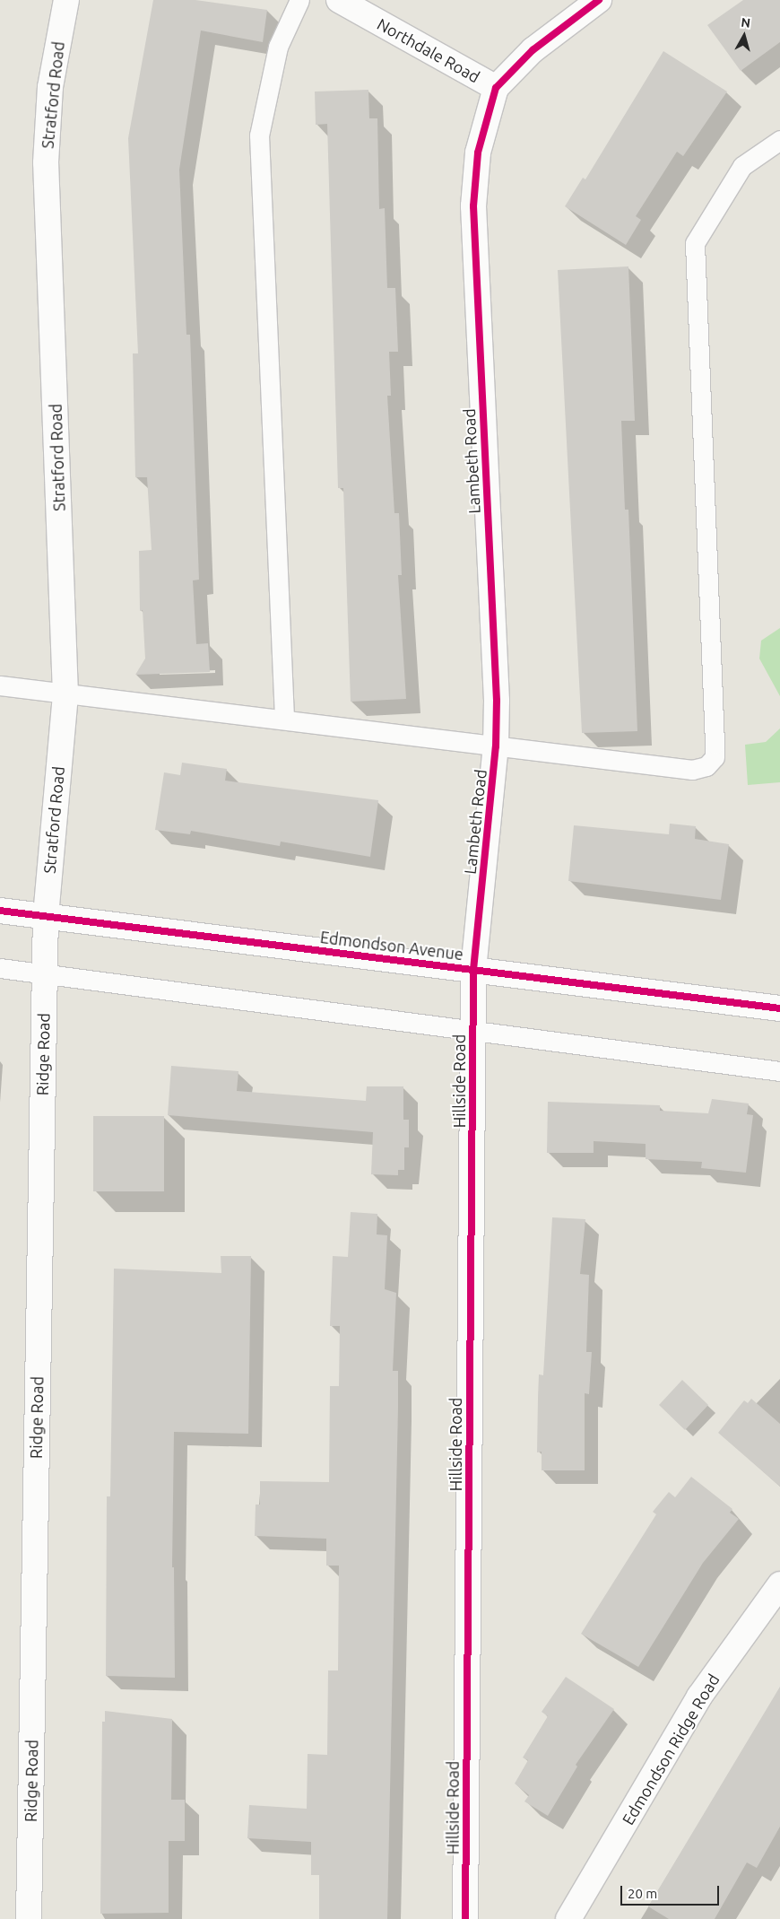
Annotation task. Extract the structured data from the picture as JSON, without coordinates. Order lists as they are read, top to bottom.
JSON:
{
  "streets": {
    "street": [
      "Northdale Road",
      "Stratford Road",
      "Lambeth Road",
      "Edmondson Avenue",
      "Ridge Road",
      "Hillside Road",
      "Edmondson Ridge Road"
    ]
  },
  "crossings": [
    ["Northdale Road", "Lambeth Road"],
    ["Stratford Road", "Edmondson Avenue"],
    ["Stratford Road", "Ridge Road"],
    ["Lambeth Road", "Edmondson Avenue"],
    ["Lambeth Road", "Hillside Road"],
    ["Edmondson Avenue", "Ridge Road"],
    ["Edmondson Avenue", "Hillside Road"]
  ],
  "scale_bar": "20 m",
  "north": "top"
}
